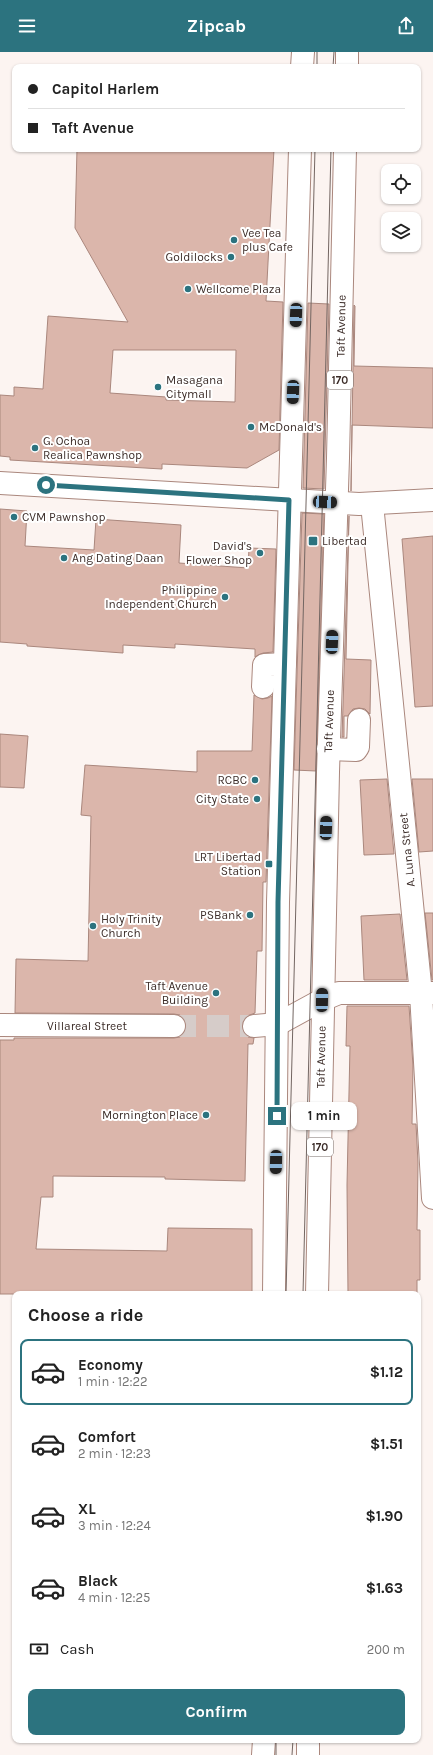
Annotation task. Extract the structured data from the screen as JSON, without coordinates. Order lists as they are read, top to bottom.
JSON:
{
  "streets": {
    "main road": [
      "Taft Avenue",
      "170",
      "A. Luna Street",
      "Villareal Street"
    ]
  },
  "places": {
    "other": [
      "Vee Tea plus Cafe",
      "Goldilocks",
      "Wellcome Plaza",
      "Masagana Citymall",
      "McDonald's",
      "G. Ochoa Realica Pawnshop",
      "CVM Pawnshop",
      "David's Flower Shop",
      "Ang Dating Daan",
      "Philippine Independent Church",
      "RCBC",
      "City State",
      "PSBank",
      "Holy Trinity Church",
      "Taft Avenue Building",
      "Mornington Place"
    ],
    "transit": ["Libertad", "LRT Libertad Station"]
  },
  "page": {
    "header": "Zipcab",
    "banner": ["Capitol Harlem", "Taft Avenue"],
    "bubble": "1 min",
    "heading": "Choose a ride",
    "list": [
      {
        "name": "Economy",
        "note": "1 min · 12:22",
        "value": "$1.12"
      },
      {
        "name": "Comfort",
        "note": "2 min · 12:23",
        "value": "$1.51"
      },
      {
        "name": "XL",
        "note": "3 min · 12:24",
        "value": "$1.90"
      },
      {
        "name": "Black",
        "note": "4 min · 12:25",
        "value": "$1.63"
      }
    ],
    "pay": ["Cash", "200 m"],
    "buttons": "Confirm"
  }
}
